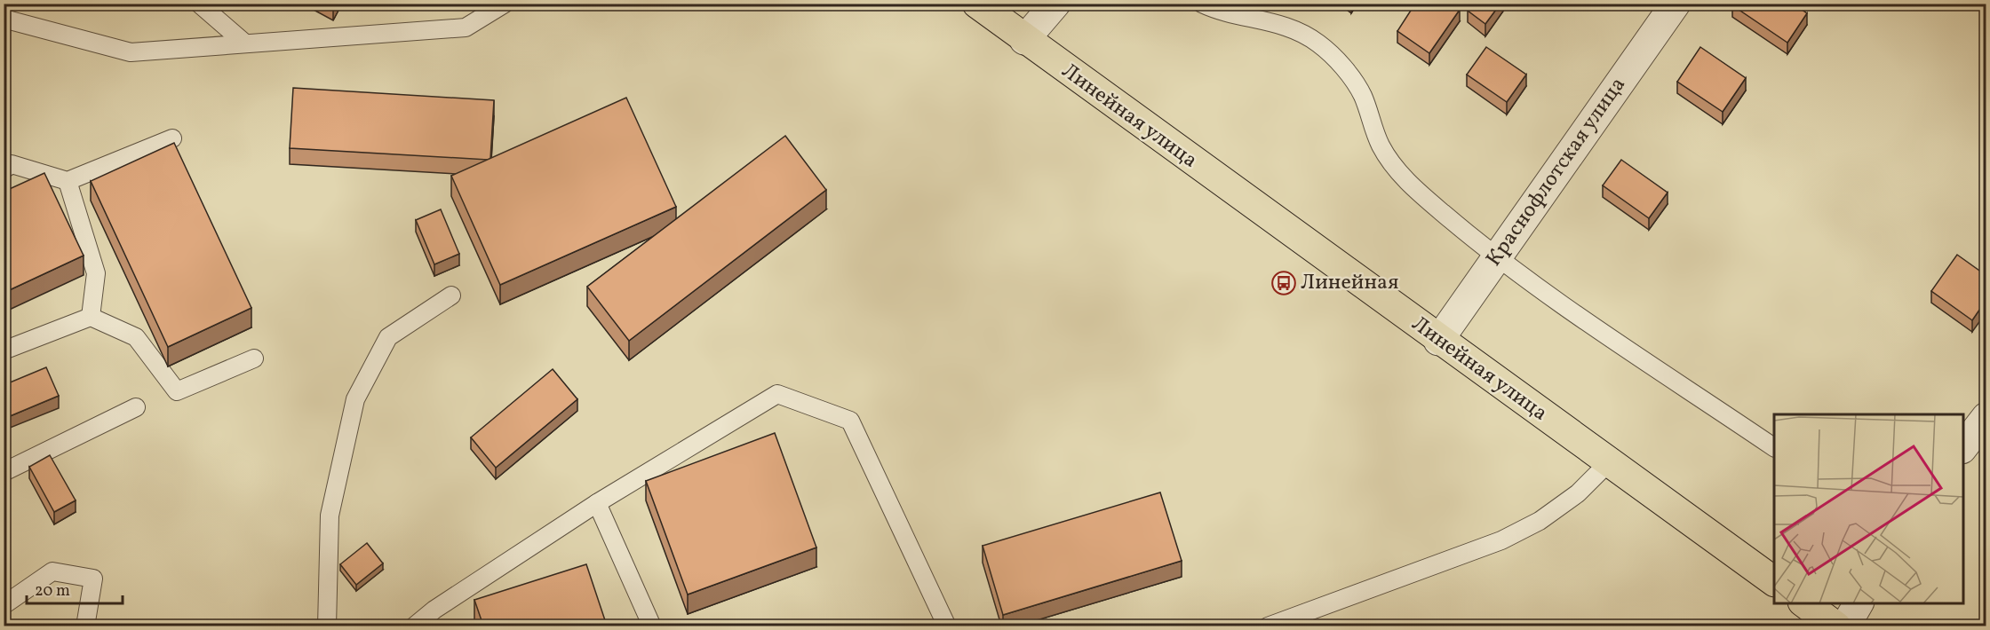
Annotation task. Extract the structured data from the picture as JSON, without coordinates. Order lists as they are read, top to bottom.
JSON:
{
  "streets": {
    "main road": ["Линейная улица"],
    "street": ["Краснофлотская улица"]
  },
  "crossings": [
    ["Линейная улица", "Краснофлотская улица"]
  ],
  "places": {
    "bus stop": ["Линейная"]
  },
  "scale_bar": "20 m"
}
